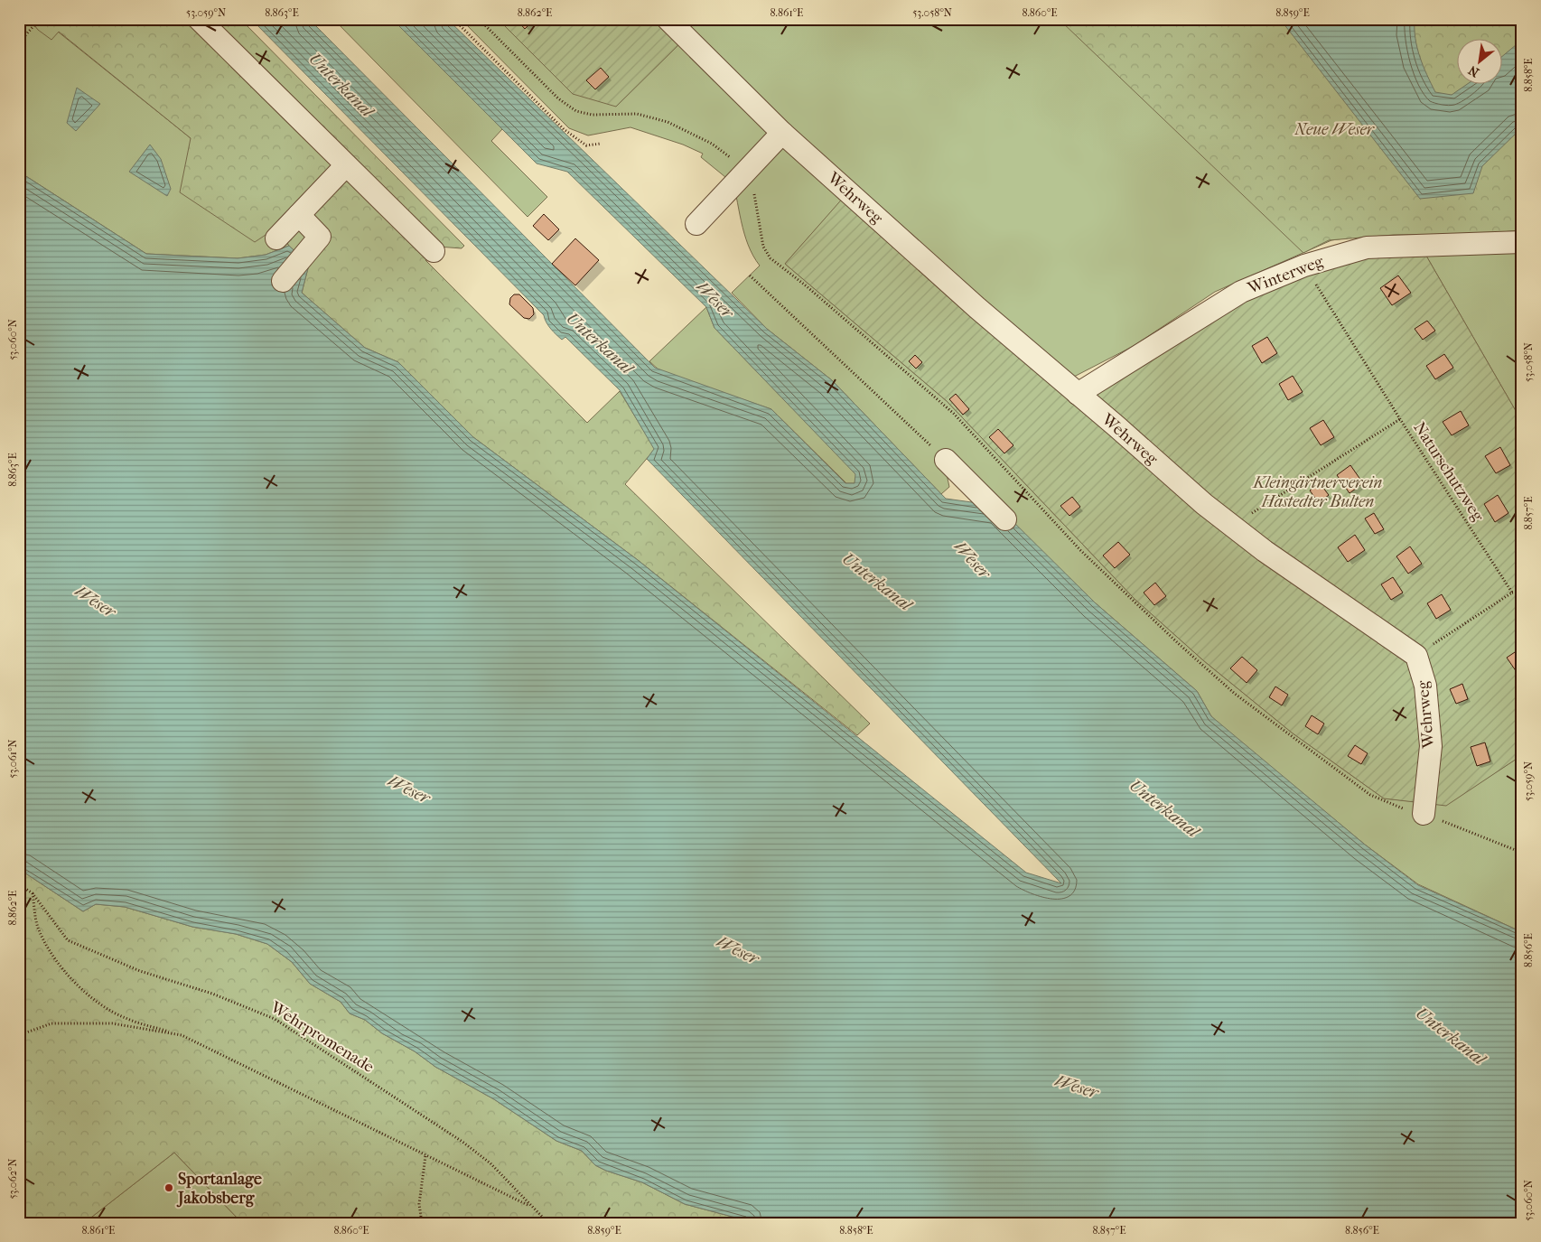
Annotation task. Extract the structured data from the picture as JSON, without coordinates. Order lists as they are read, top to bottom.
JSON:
{
  "streets": {
    "street": ["Wehrweg", "Winterweg"],
    "path": ["Naturschutzweg", "Wehrpromenade"]
  },
  "crossings": [
    ["Wehrweg", "Winterweg"],
    ["Winterweg", "Naturschutzweg"]
  ],
  "water": ["Unterkanal", "Weser"],
  "parks": ["Neue Weser", "Kleingärtnerverein Hastedter Bulten"],
  "places": ["Sportanlage Jakobsberg"],
  "north": "bottom left",
  "coordinates": [
    "53.059°N",
    "8.863°E",
    "8.862°E",
    "8.861°E",
    "53.058°N",
    "8.860°E",
    "8.859°E",
    "8.858°E",
    "53.060°N",
    "8.857°E",
    "53.061°N",
    "8.856°E",
    "53.062°N"
  ]
}
